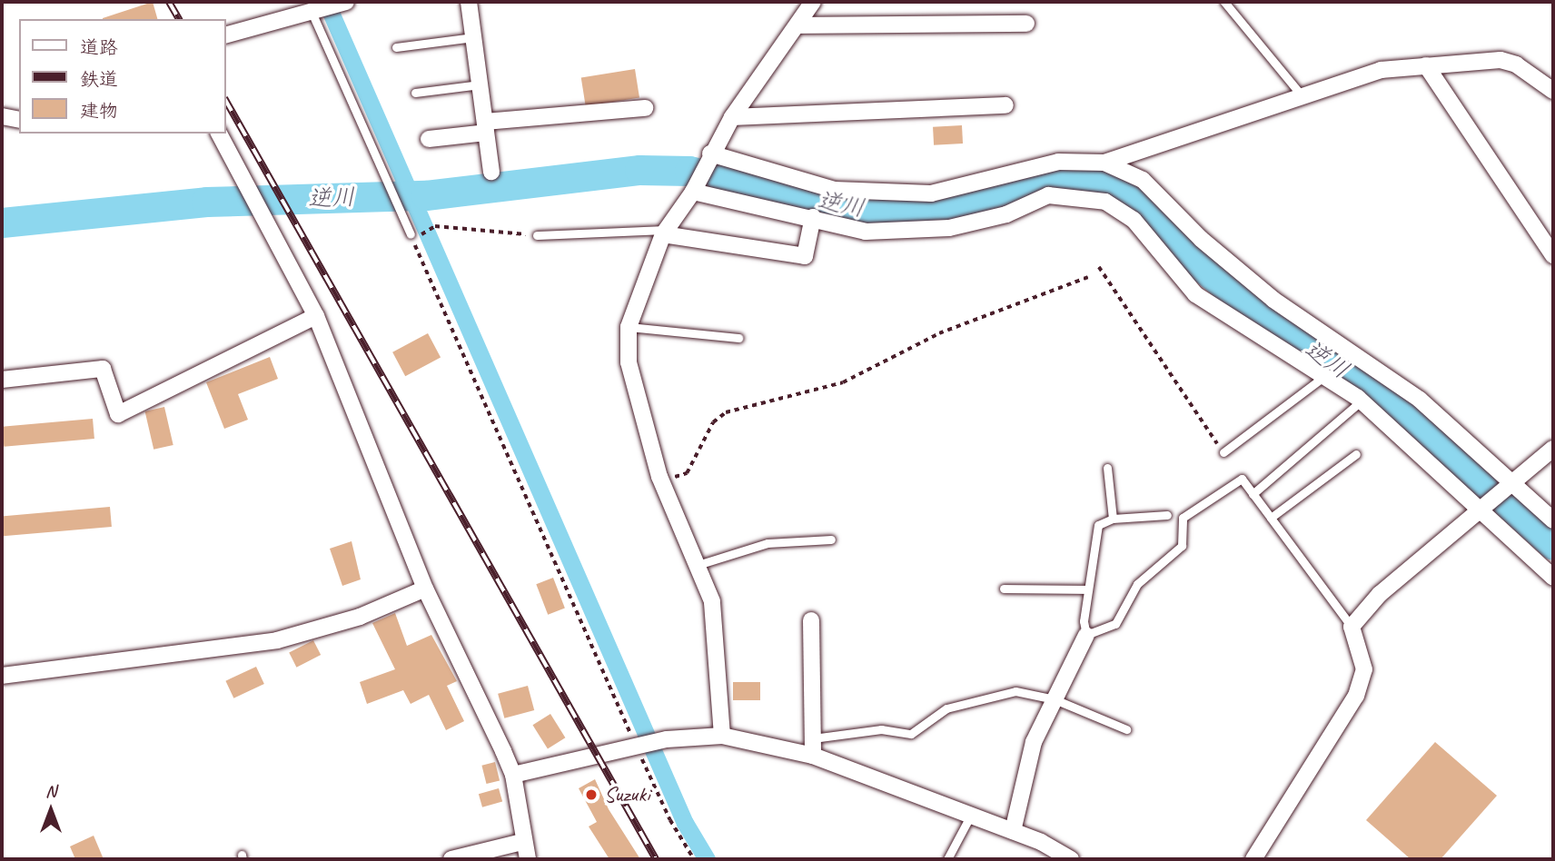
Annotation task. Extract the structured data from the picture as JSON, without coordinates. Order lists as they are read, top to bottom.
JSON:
{
  "water": ["逆川"],
  "places": ["Suzuki"],
  "legend": ["道路", "鉄道", "建物"],
  "north": "top"
}
